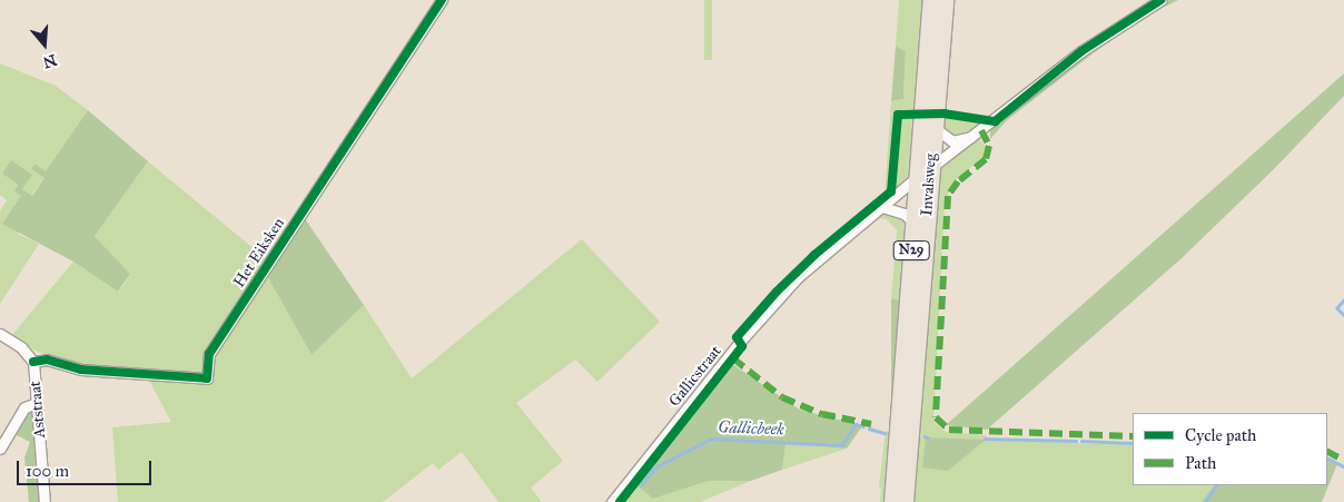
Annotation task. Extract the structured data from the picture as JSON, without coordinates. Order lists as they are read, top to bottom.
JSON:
{
  "streets": {
    "highway": ["Invalsweg", "N29"],
    "street": ["Het Eiksken", "Gallicstraat", "Aststraat"]
  },
  "crossings": [
    ["Invalsweg", "Gallicstraat"],
    ["Het Eiksken", "Aststraat"]
  ],
  "water": ["Gallicbeek"],
  "legend": ["Cycle path", "Path"],
  "scale_bar": "100 m",
  "north": "bottom"
}
